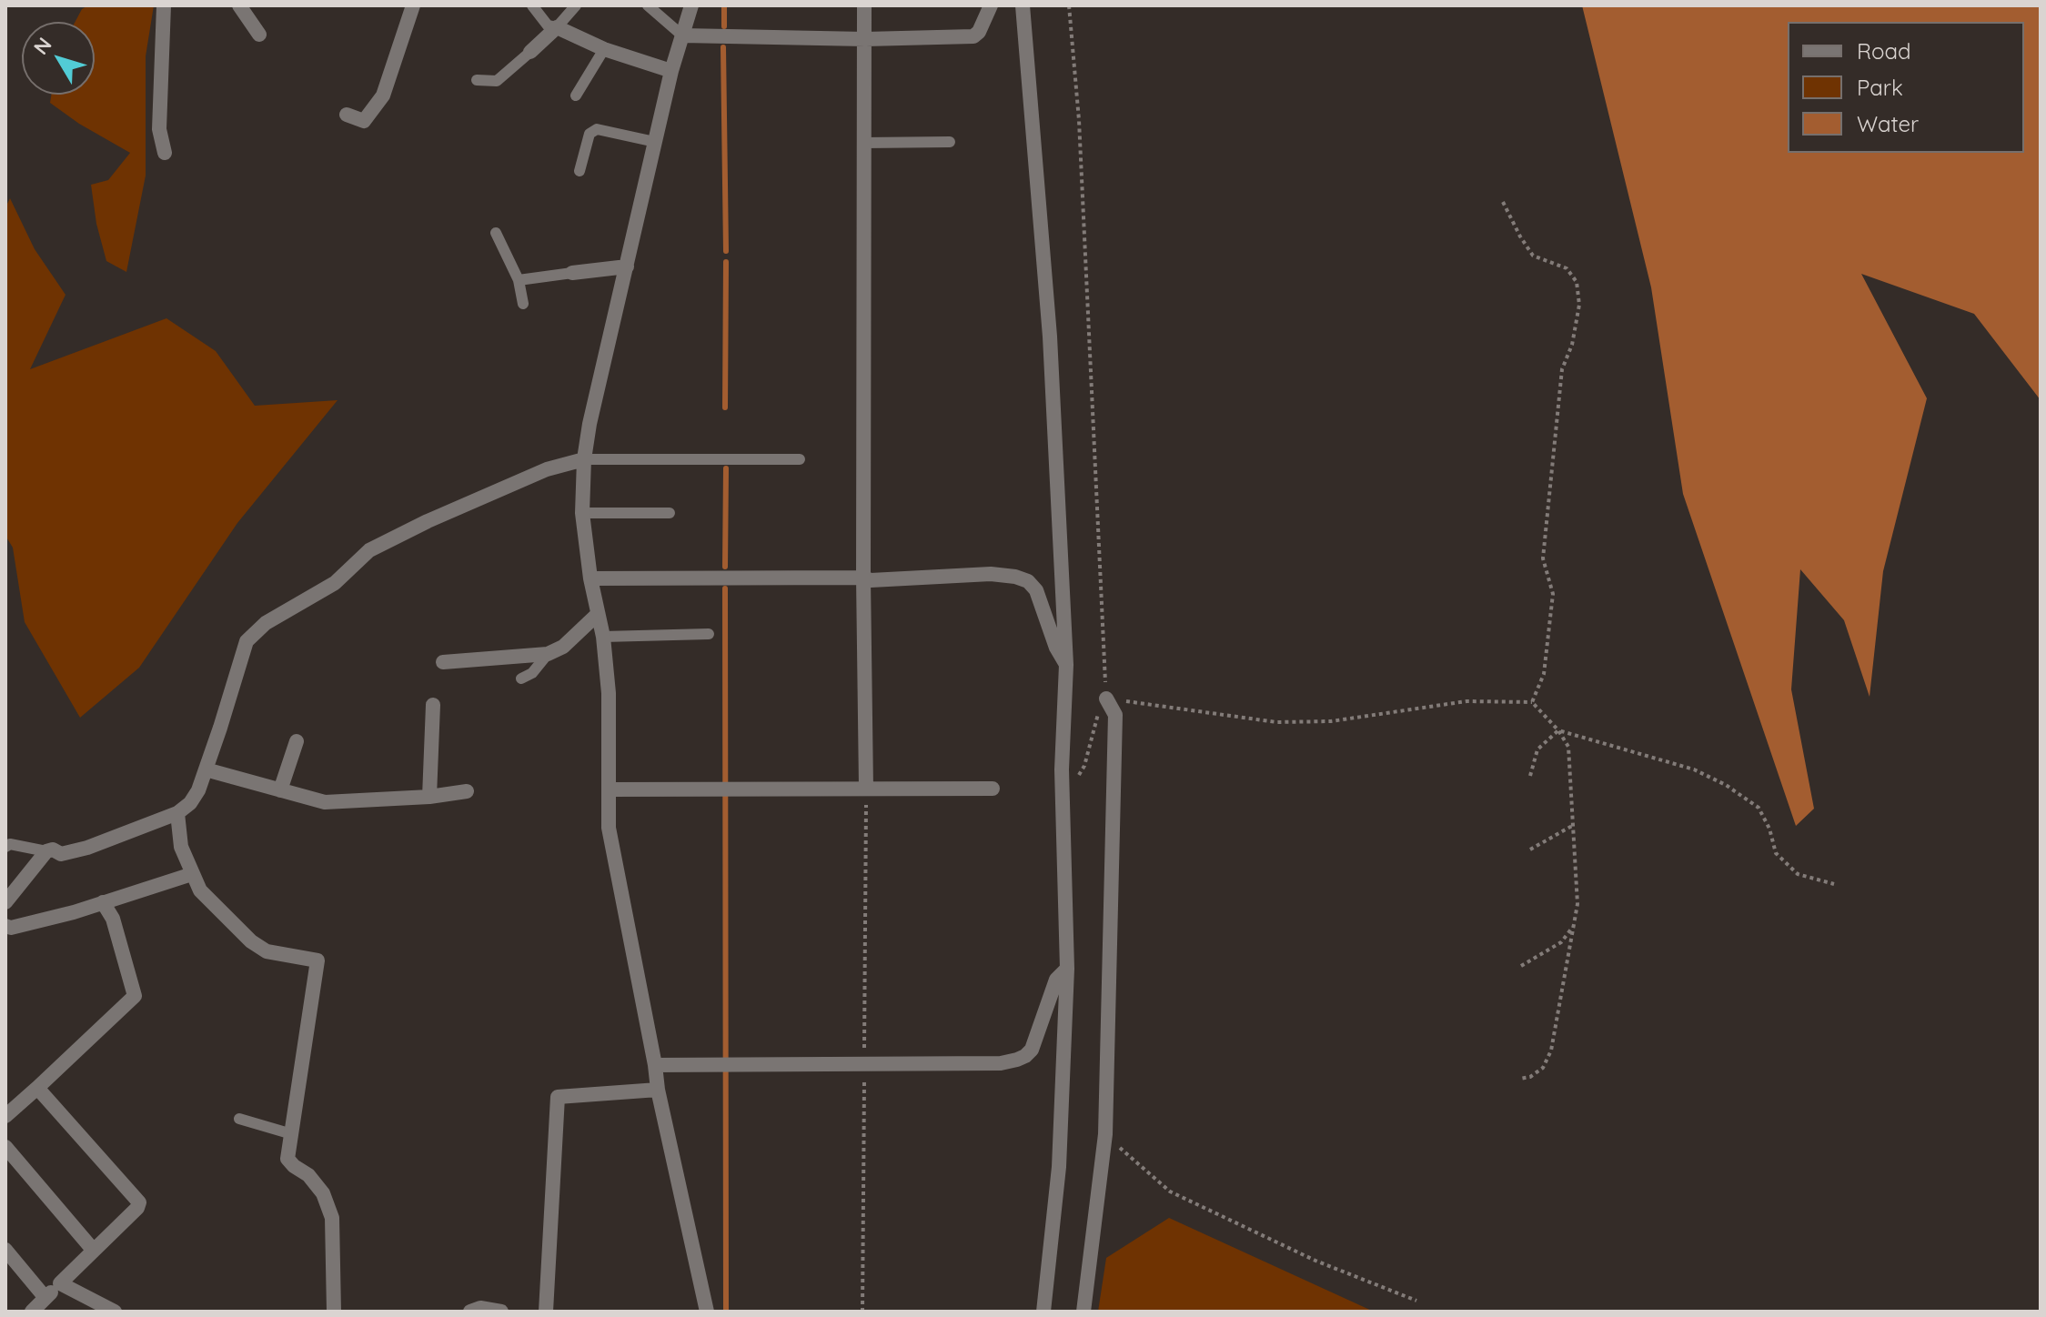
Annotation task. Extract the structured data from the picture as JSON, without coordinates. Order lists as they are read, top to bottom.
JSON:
{
  "legend": ["Road", "Park", "Water"],
  "north": "top left"
}
